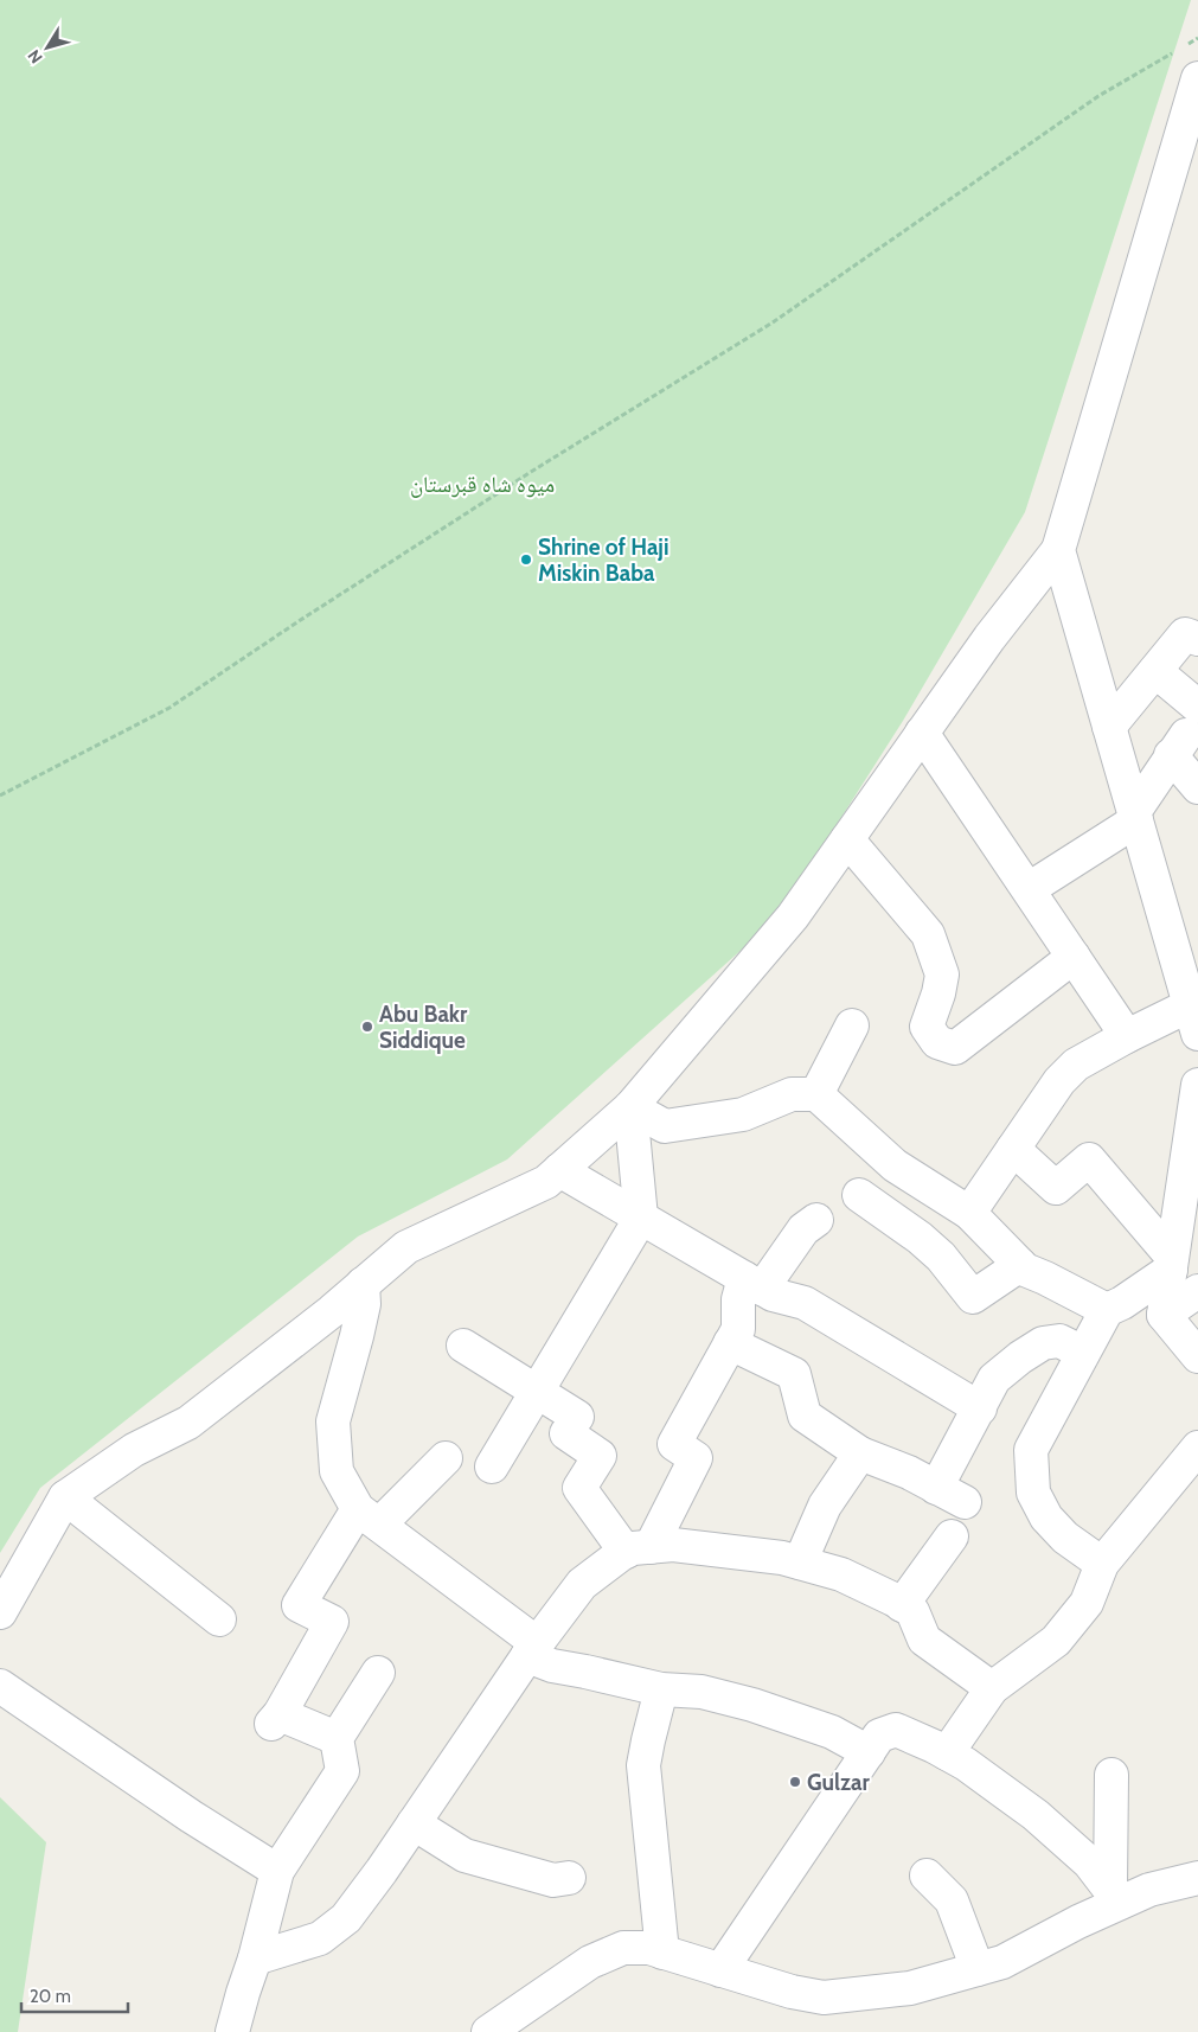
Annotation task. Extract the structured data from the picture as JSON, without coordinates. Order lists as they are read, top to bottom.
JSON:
{
  "parks": ["میوہ شاہ قبرستان"],
  "places": ["Shrine of Haji Miskin Baba", "Abu Bakr Siddique", "Gulzar"],
  "scale_bar": "20 m",
  "north": "bottom left"
}
